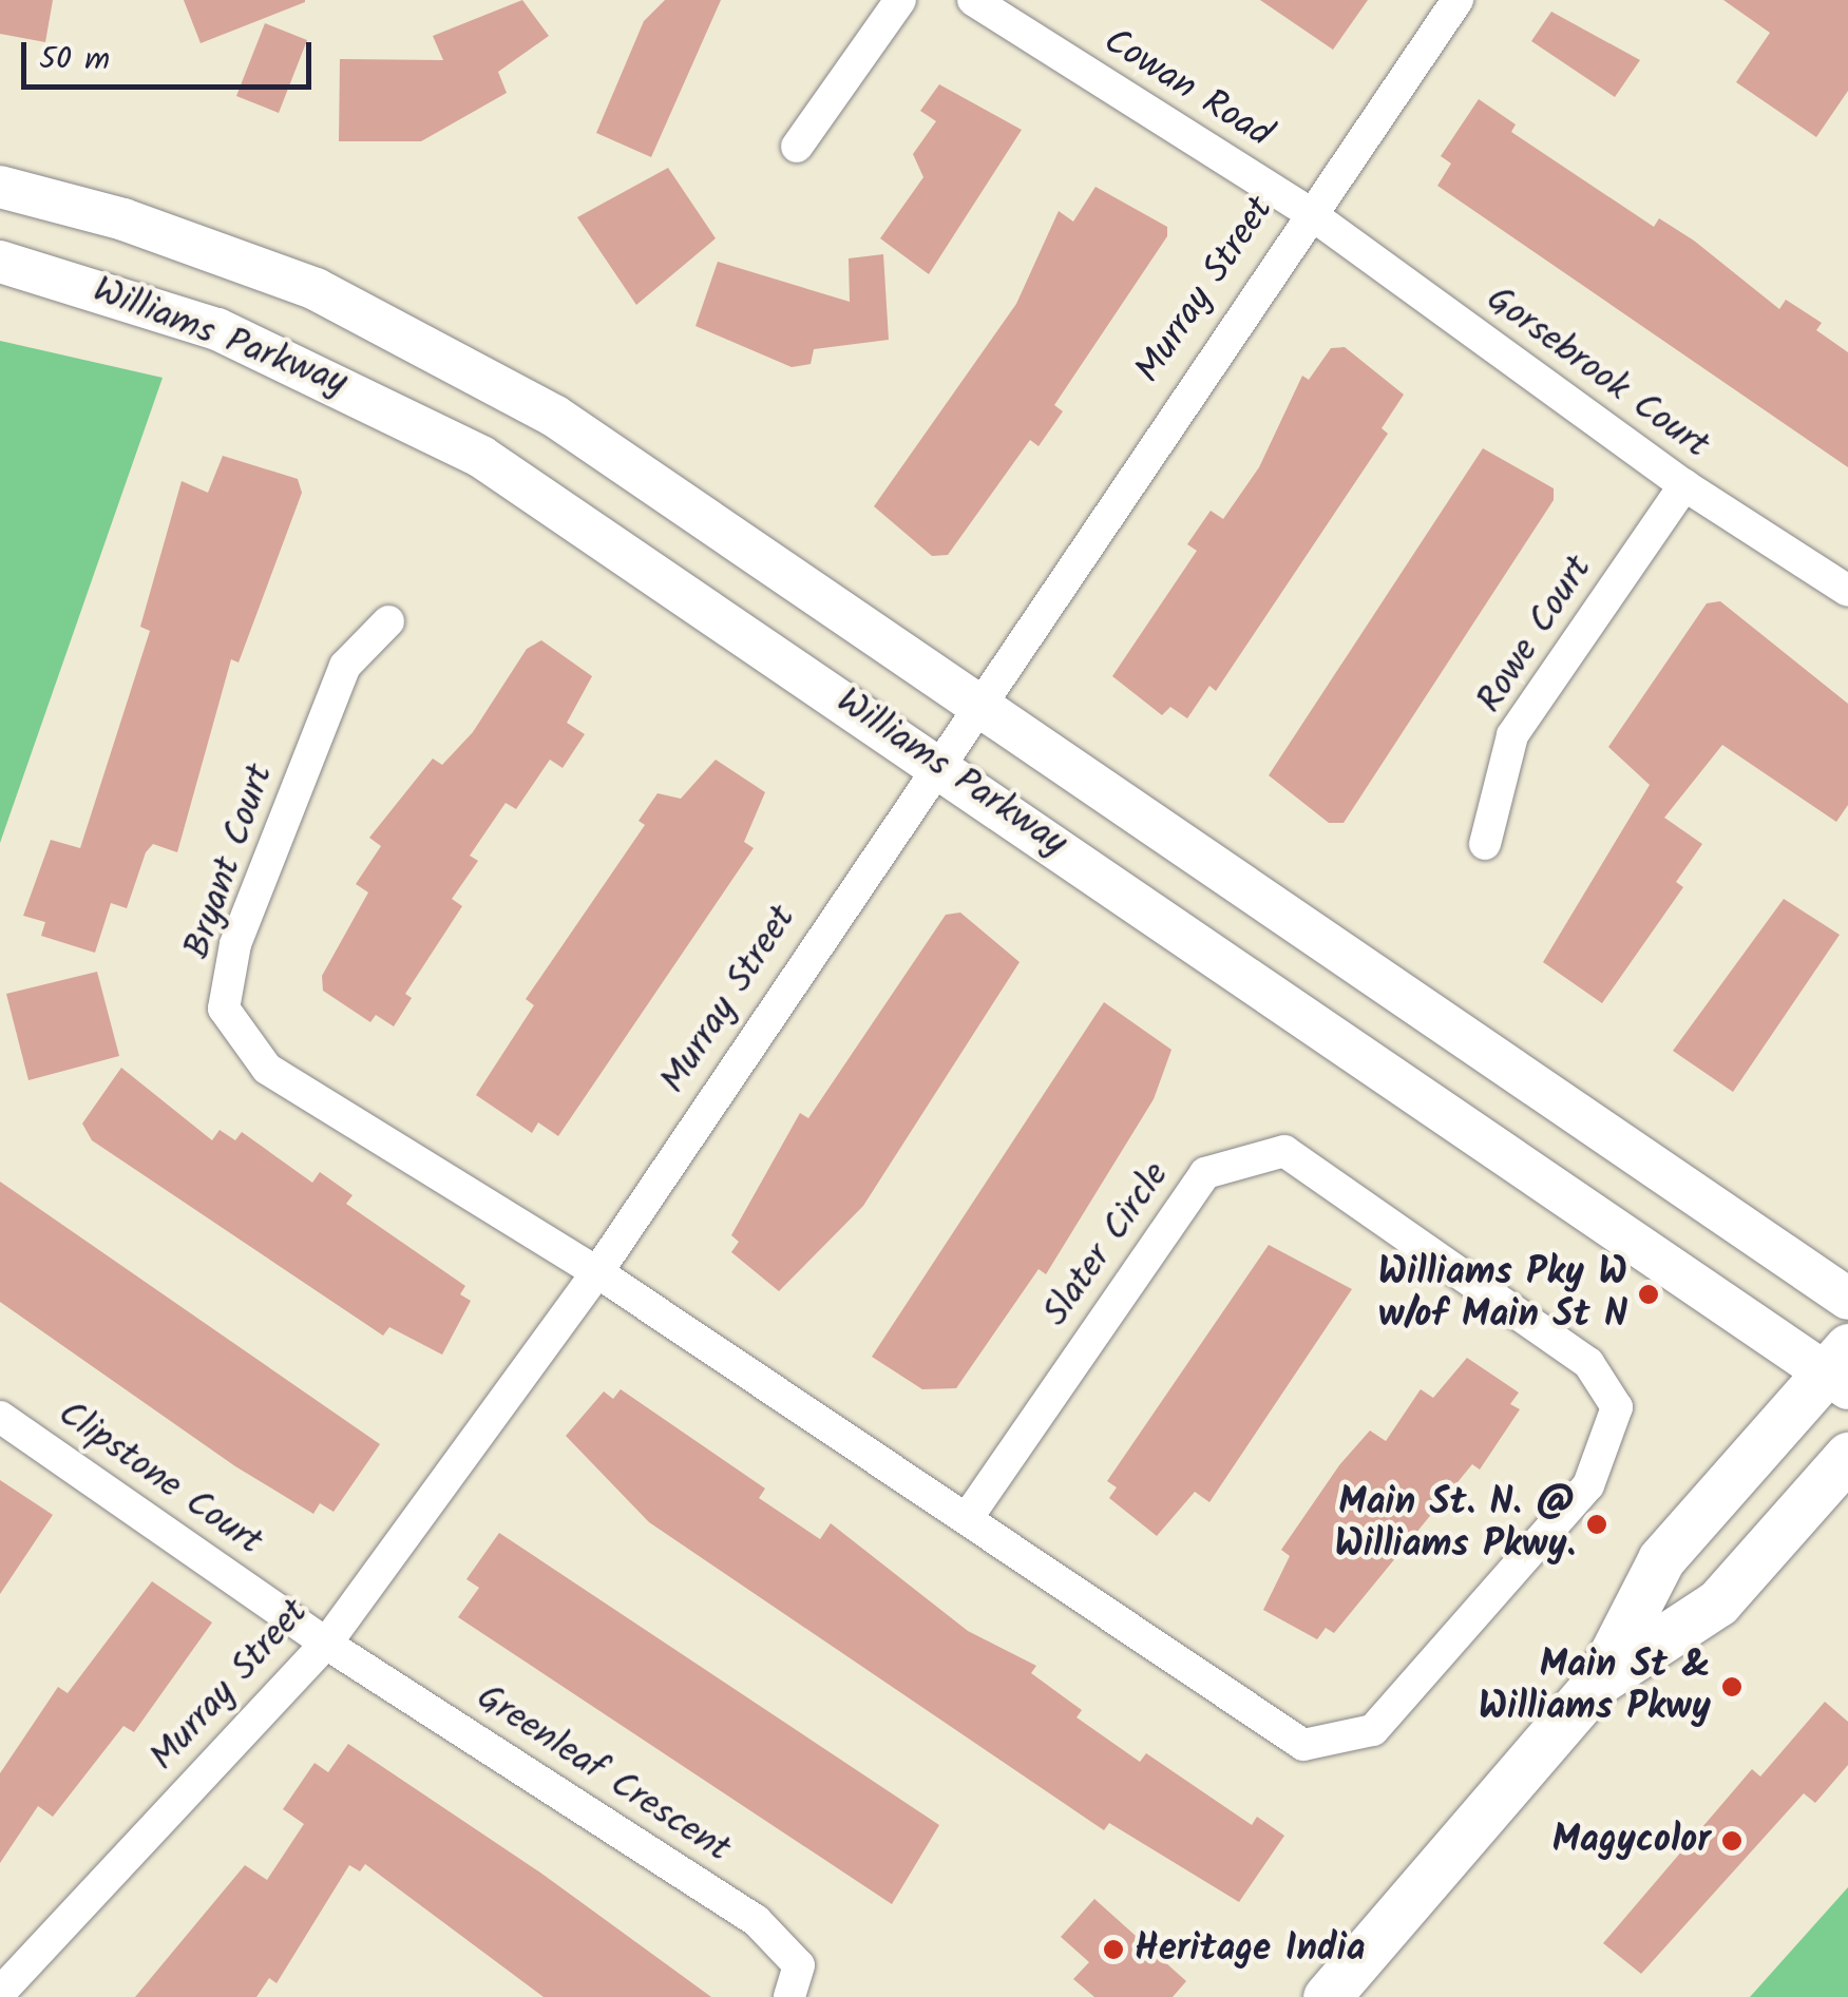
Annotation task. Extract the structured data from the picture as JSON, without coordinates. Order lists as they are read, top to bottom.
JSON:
{
  "streets": {
    "main road": ["Williams Parkway"],
    "street": [
      "Cowan Road",
      "Murray Street",
      "Gorsebrook Court",
      "Rowe Court",
      "Bryant Court",
      "Slater Circle",
      "Clipstone Court",
      "Greenleaf Crescent"
    ]
  },
  "crossings": [
    ["Cowan Road", "Murray Street"],
    ["Cowan Road", "Gorsebrook Court"],
    ["Murray Street", "Williams Parkway"],
    ["Murray Street", "Gorsebrook Court"],
    ["Murray Street", "Bryant Court"],
    ["Murray Street", "Slater Circle"],
    ["Murray Street", "Clipstone Court"],
    ["Murray Street", "Greenleaf Crescent"],
    ["Gorsebrook Court", "Rowe Court"],
    ["Bryant Court", "Slater Circle"],
    ["Clipstone Court", "Greenleaf Crescent"]
  ],
  "places": [
    "Williams Pky W w/of Main St N",
    "Main St. N. @ Williams Pkwy.",
    "Main St & Williams Pkwy",
    "Magycolor",
    "Heritage India"
  ],
  "scale_bar": "50 m"
}
